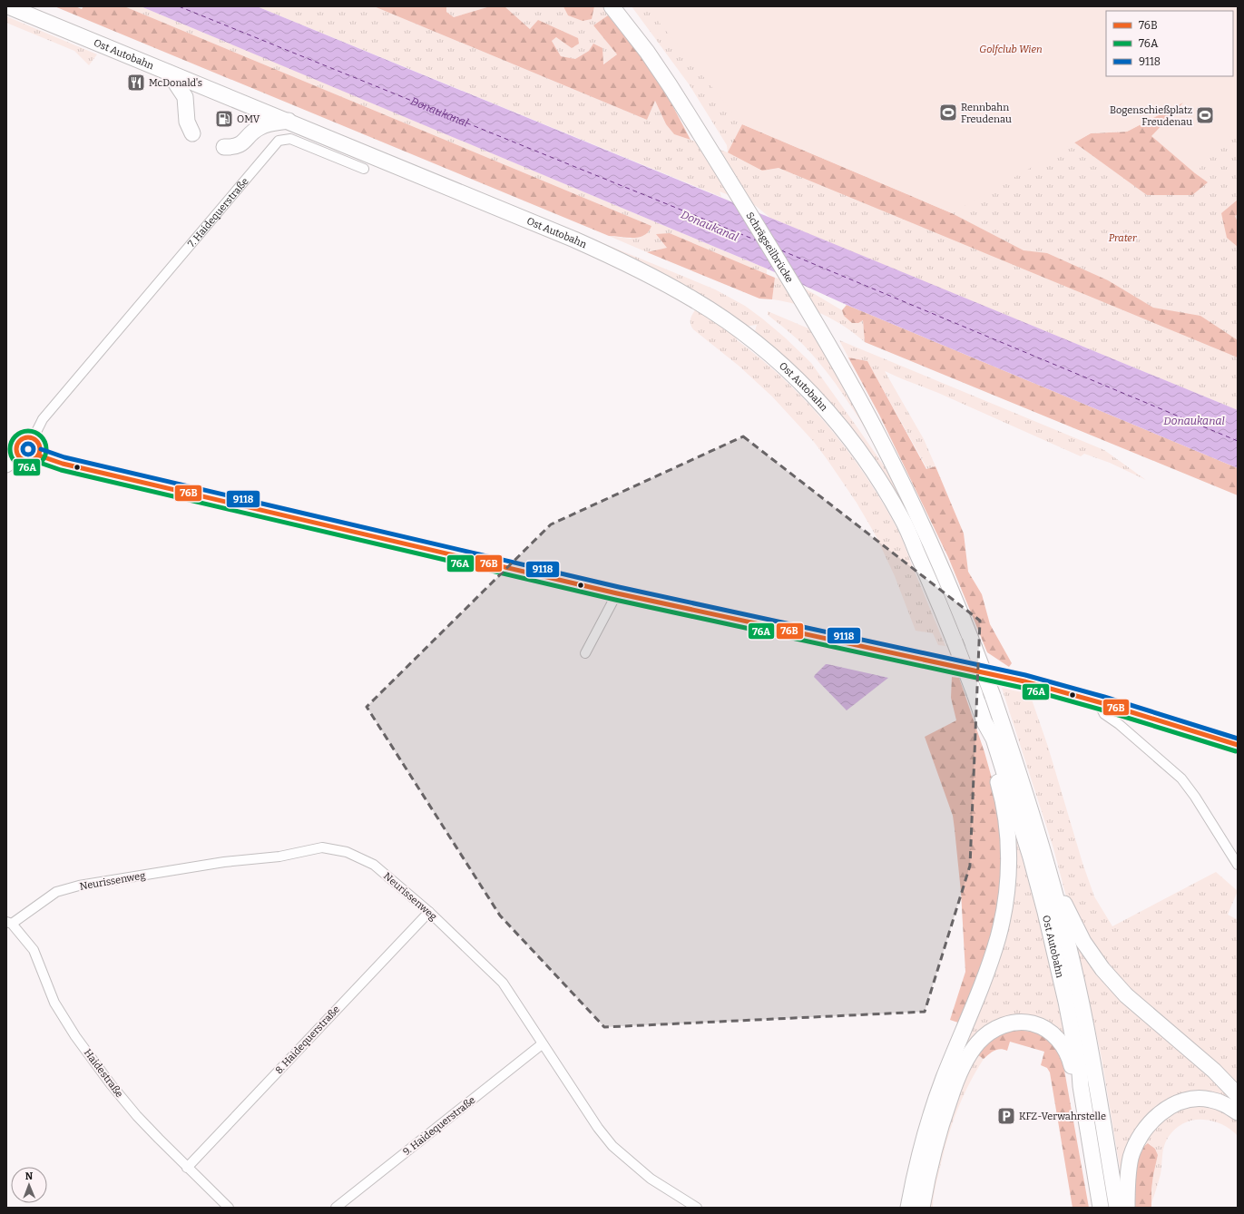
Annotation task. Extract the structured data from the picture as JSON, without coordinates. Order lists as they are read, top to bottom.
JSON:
{
  "streets": {
    "highway": ["Ost Autobahn", "Schrägseilbrücke"],
    "street": [
      "7. Haidequerstraße",
      "Neurissenweg",
      "8. Haidequerstraße",
      "Haidestraße",
      "9. Haidequerstraße"
    ]
  },
  "crossings": [
    ["Ost Autobahn", "Schrägseilbrücke"],
    ["Neurissenweg", "8. Haidequerstraße"],
    ["Neurissenweg", "Haidestraße"],
    ["Neurissenweg", "9. Haidequerstraße"],
    ["8. Haidequerstraße", "Haidestraße"]
  ],
  "water": ["Donaukanal"],
  "parks": ["Golfclub Wien", "Prater"],
  "places": {
    "restaurant": ["McDonald's"],
    "sports": ["Rennbahn Freudenau", "Bogenschießplatz Freudenau"],
    "fuel station": ["OMV"],
    "parking": ["KFZ-Verwahrstelle"]
  },
  "lines": ["transit line 76A", "transit line 76B", "transit line 9118"],
  "legend": ["76B", "76A", "9118"],
  "north": "top"
}
